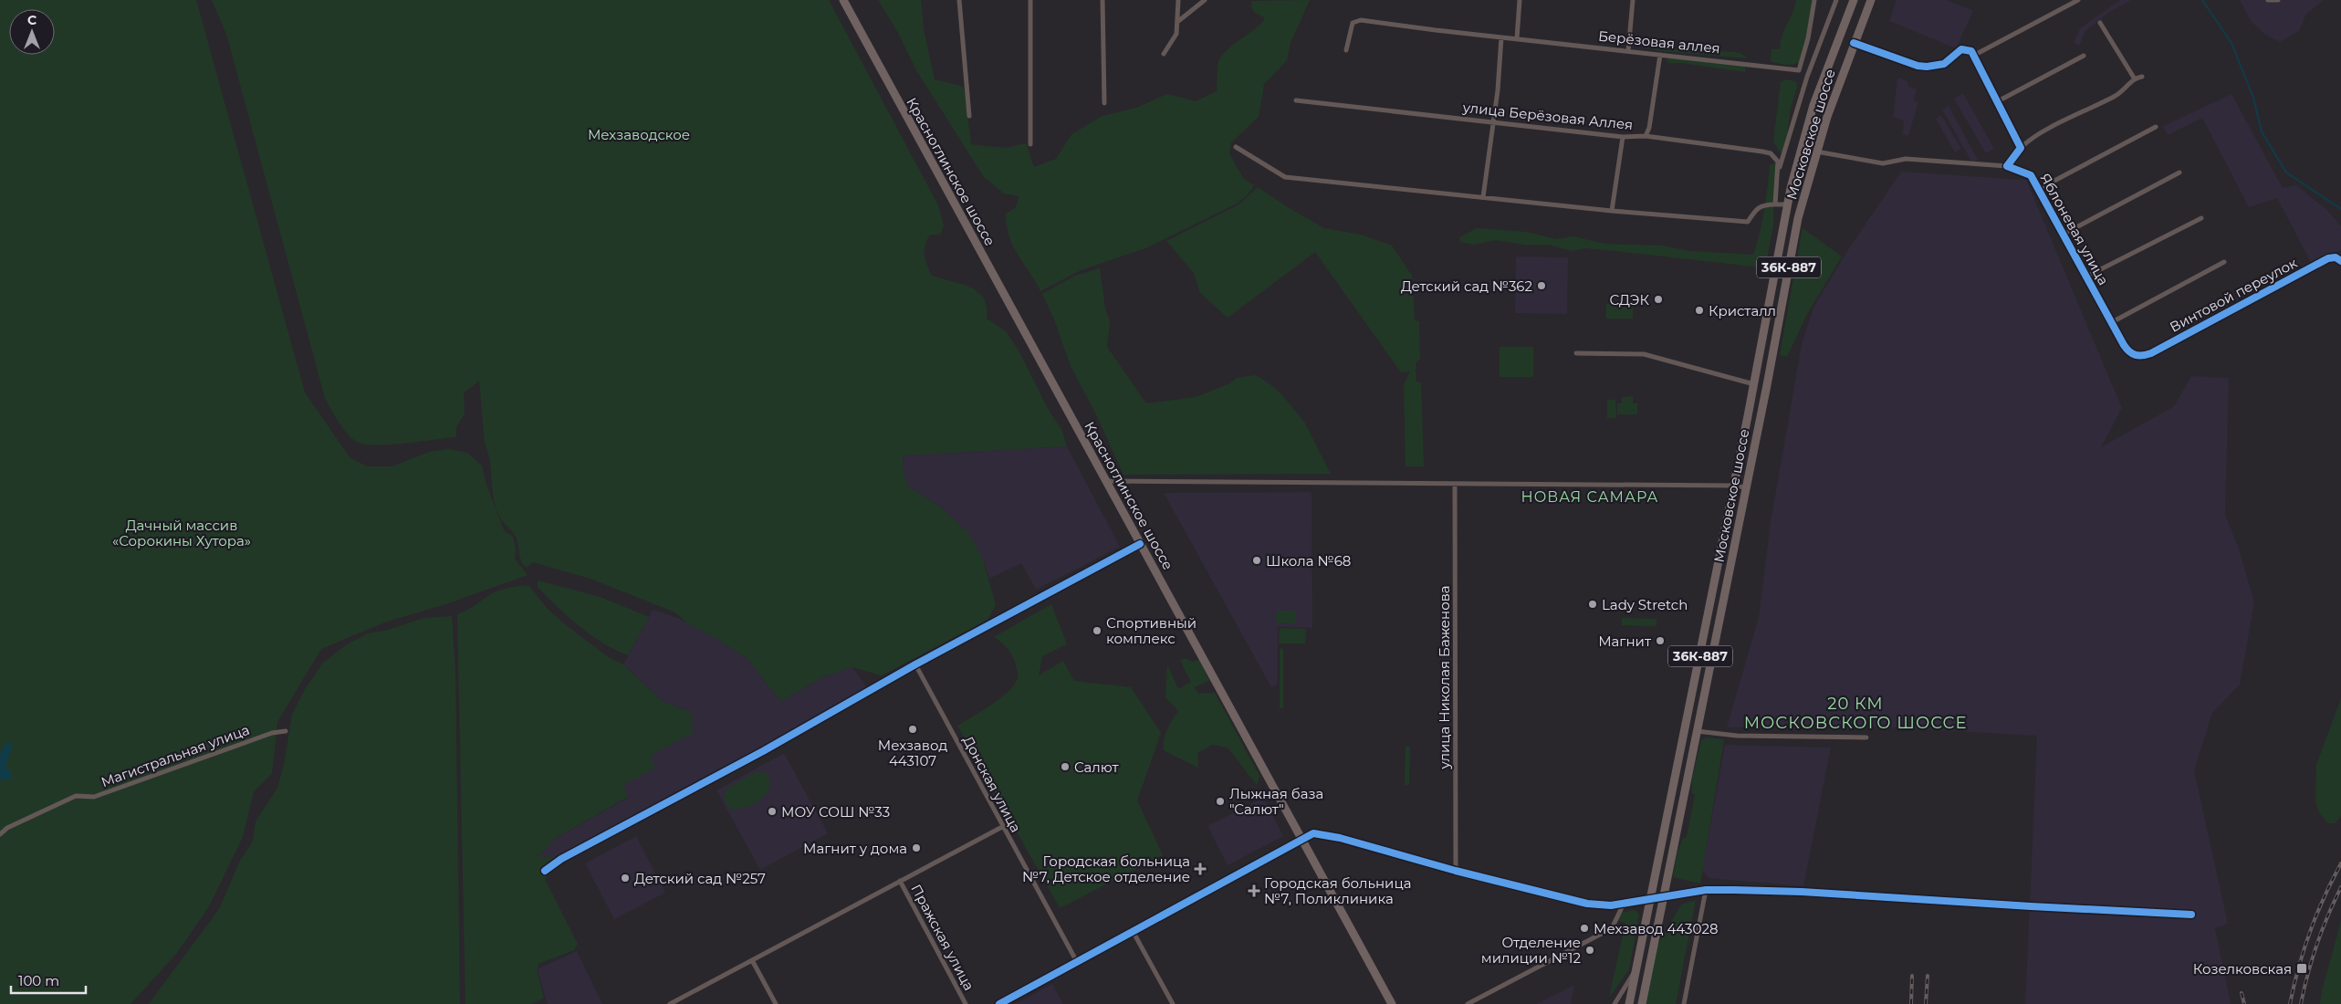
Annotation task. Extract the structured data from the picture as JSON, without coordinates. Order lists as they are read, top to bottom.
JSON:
{
  "streets": {
    "main road": ["Московское шоссе", "Красноглинское шоссе", "36К-887"],
    "street": [
      "Берёзовая аллея",
      "улица Берёзовая Аллея",
      "Яблоневая улица",
      "Винтовой переулок",
      "улица Николая Баженова",
      "Магистральная улица",
      "Донская улица",
      "Пражская улица"
    ]
  },
  "crossings": [
    ["Московское шоссе", "Яблоневая улица"],
    ["Яблоневая улица", "Винтовой переулок"]
  ],
  "districts": ["НОВАЯ САМАРА", "20 КМ МОСКОВСКОГО ШОССЕ"],
  "parks": ["Мехзаводское", "Дачный массив «Сорокины Хутора»"],
  "places": {
    "other": [
      "Детский сад №362",
      "СДЭК",
      "Кристалл",
      "Школа №68",
      "Lady Stretch",
      "Спортивный комплекс",
      "Магнит",
      "Мехзавод 443107",
      "Салют",
      "Лыжная база \"Салют\"",
      "МОУ СОШ №33",
      "Магнит у дома",
      "Детский сад №257",
      "Мехзавод 443028",
      "Отделение милиции №12"
    ],
    "health": ["Городская больница №7, Детское отделение", "Городская больница №7, Поликлиника"],
    "transit": ["Козелковская"]
  },
  "scale_bar": "100 m",
  "north": "top"
}
